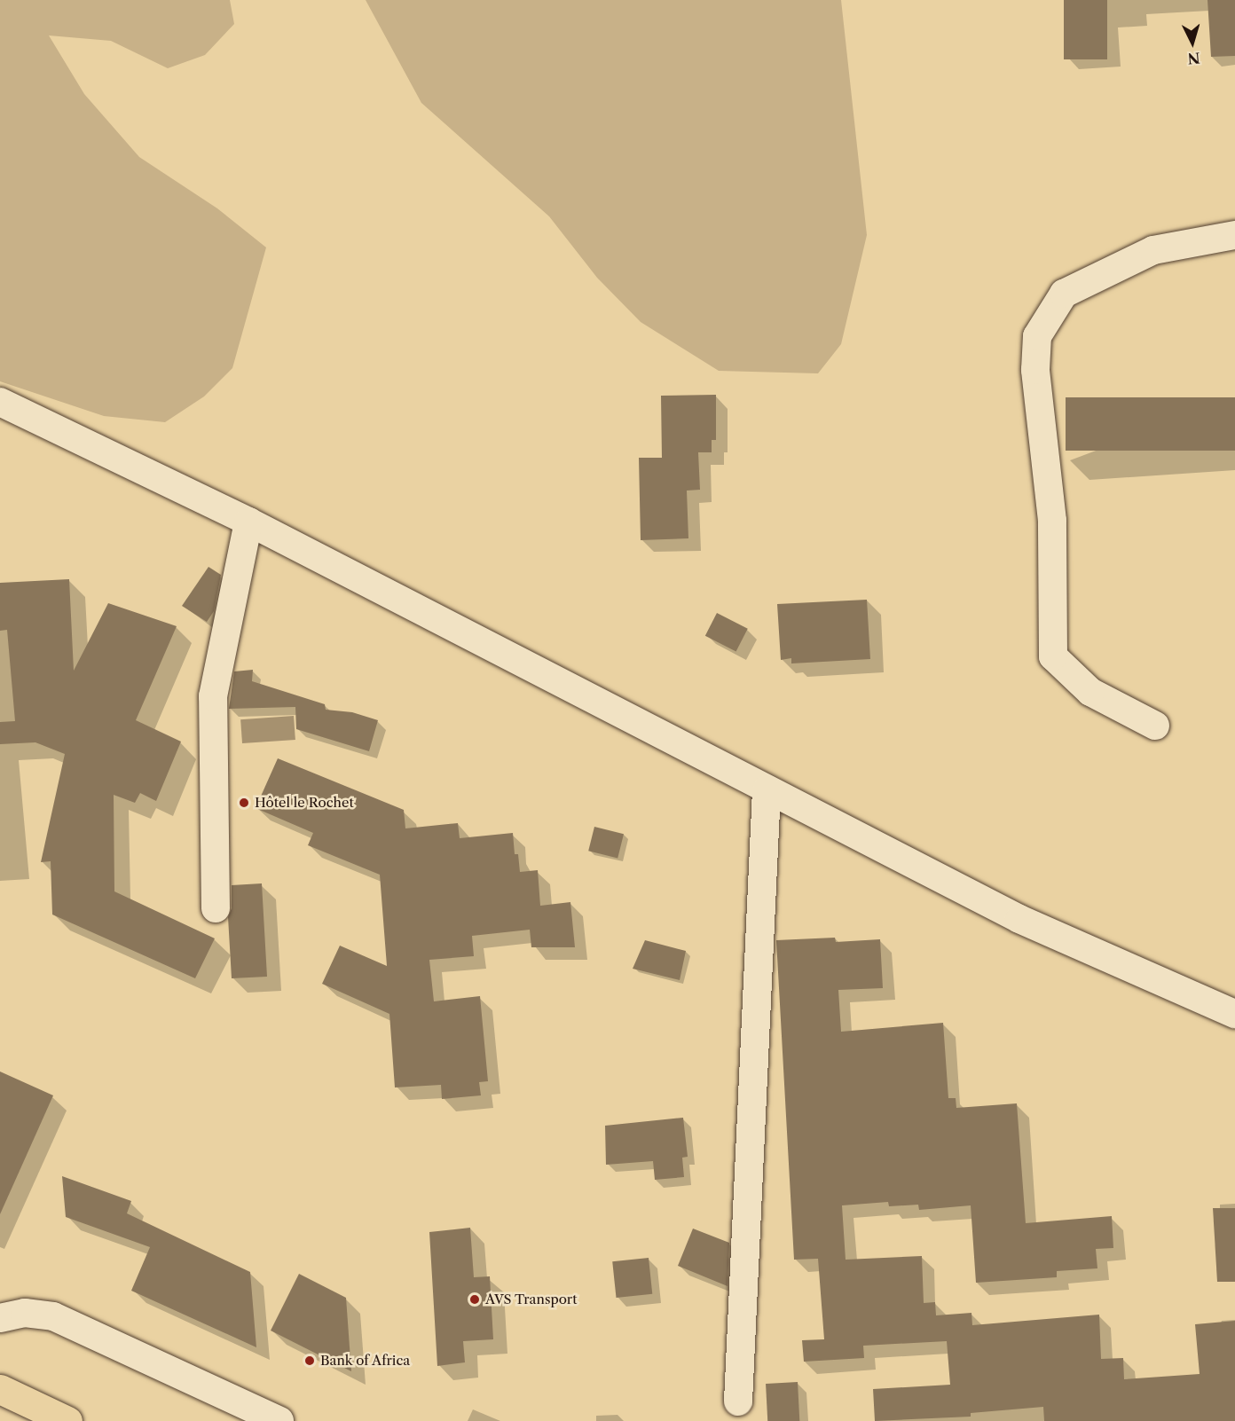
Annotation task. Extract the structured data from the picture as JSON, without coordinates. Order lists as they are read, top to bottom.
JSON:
{
  "places": ["Hôtel le Rochet", "AVS Transport", "Bank of Africa"],
  "north": "bottom"
}
